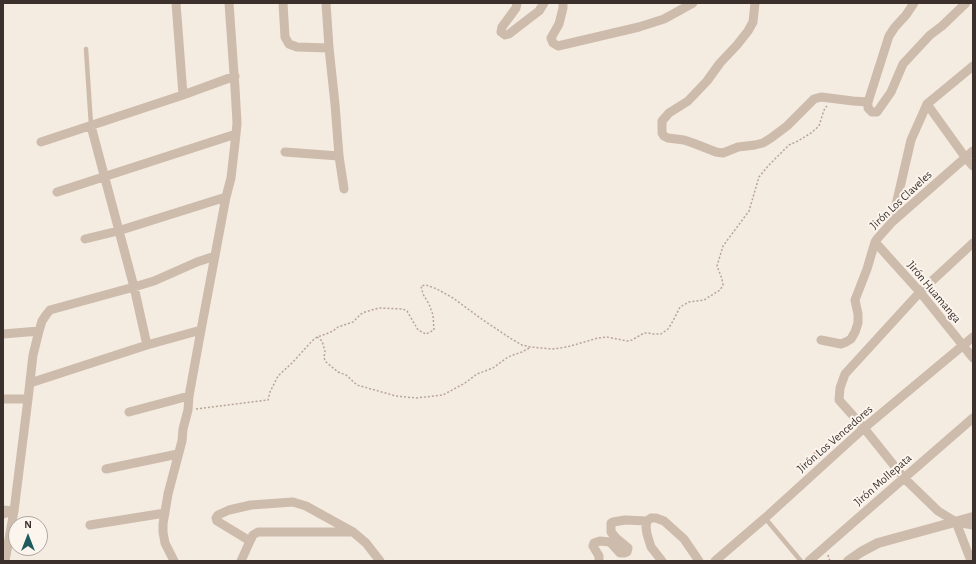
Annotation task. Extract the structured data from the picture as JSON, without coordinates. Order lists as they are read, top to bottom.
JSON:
{
  "streets": {
    "street": [
      "Jirón Los Claveles",
      "Jirón Huamanga",
      "Jirón Los Vencedores",
      "Jirón Mollepata"
    ]
  },
  "crossings": [
    ["Jirón Los Claveles", "Jirón Huamanga"],
    ["Jirón Huamanga", "Jirón Los Vencedores"]
  ],
  "north": "top"
}
